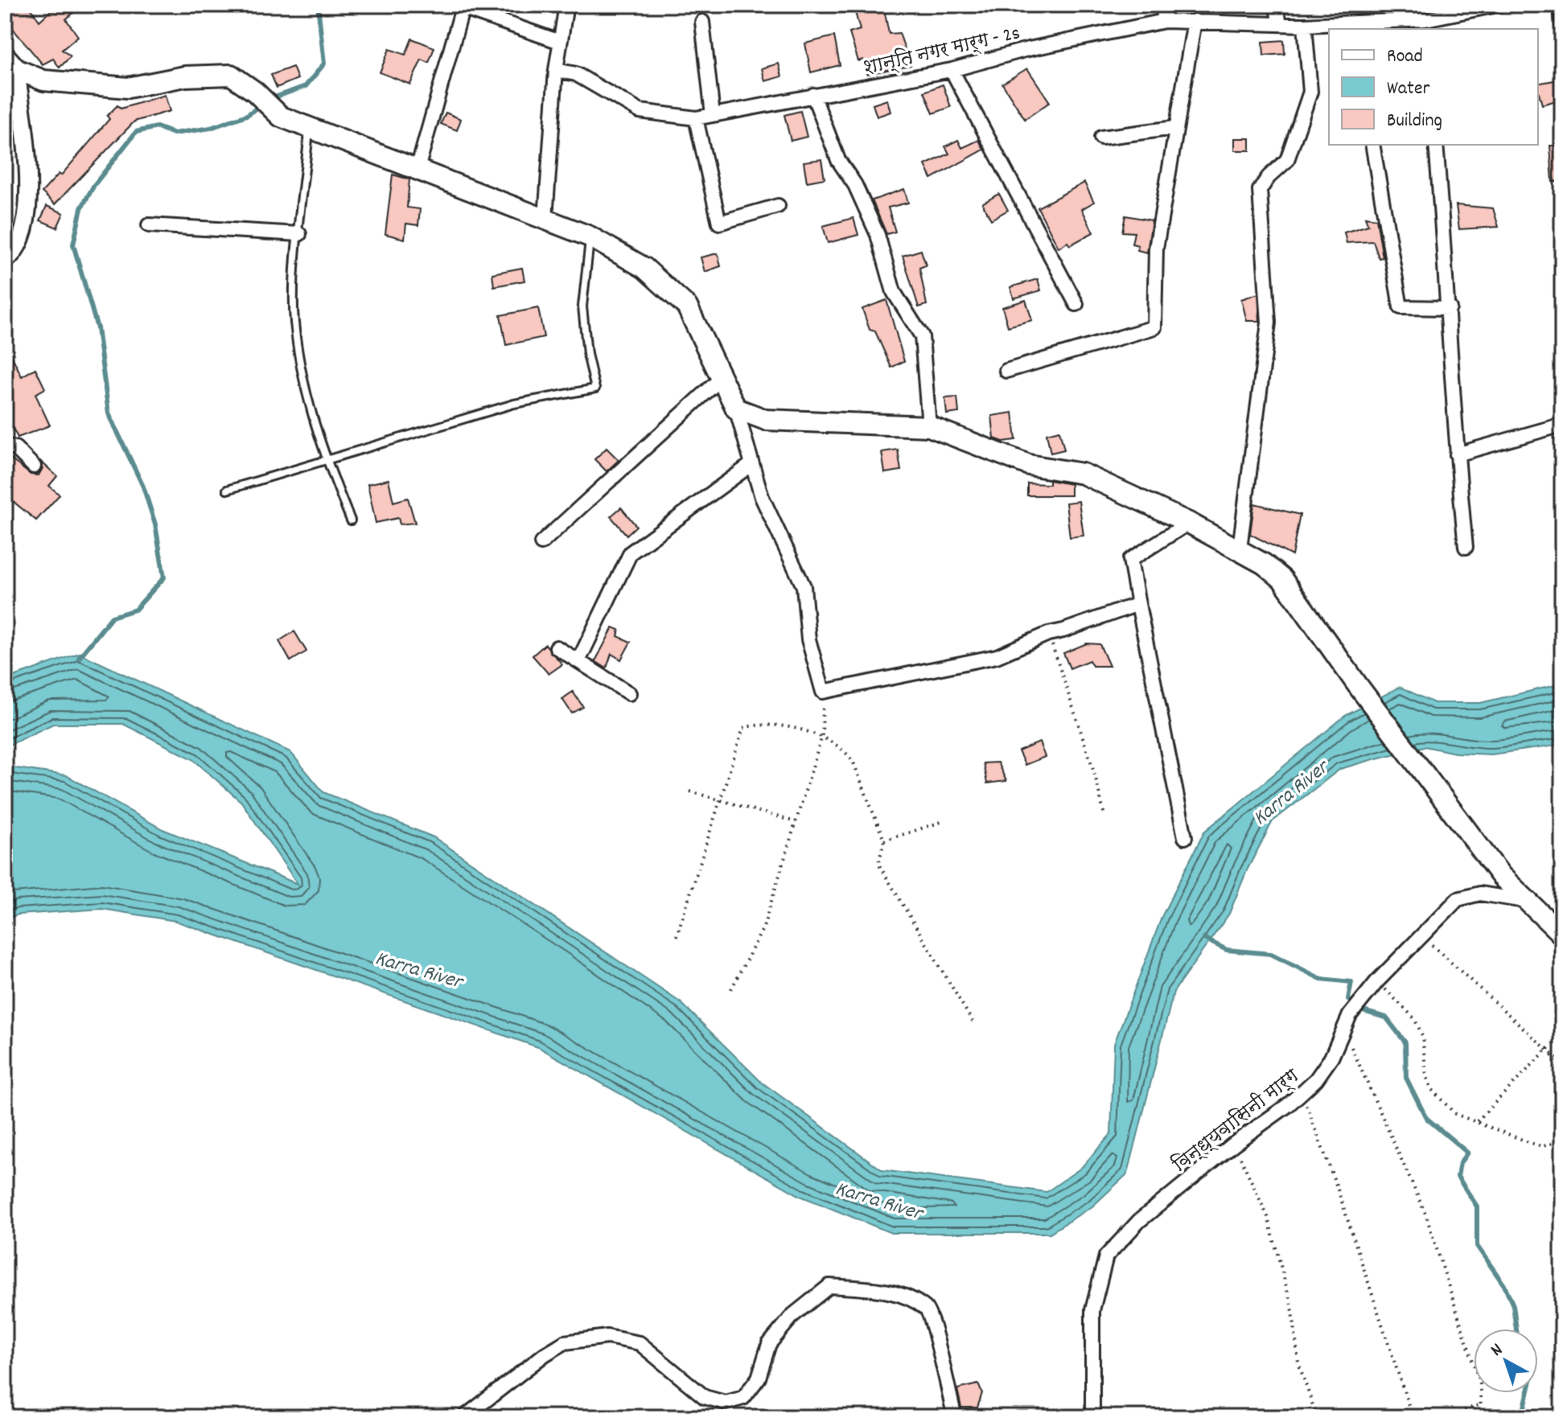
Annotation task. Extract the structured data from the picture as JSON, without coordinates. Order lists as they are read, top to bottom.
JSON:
{
  "streets": {
    "street": ["शान्ति नगर मार्ग - 2s", "विन्ध्यवासिनी मार्ग"]
  },
  "water": ["Karra River"],
  "legend": ["Road", "Water", "Building"],
  "north": "top left"
}
